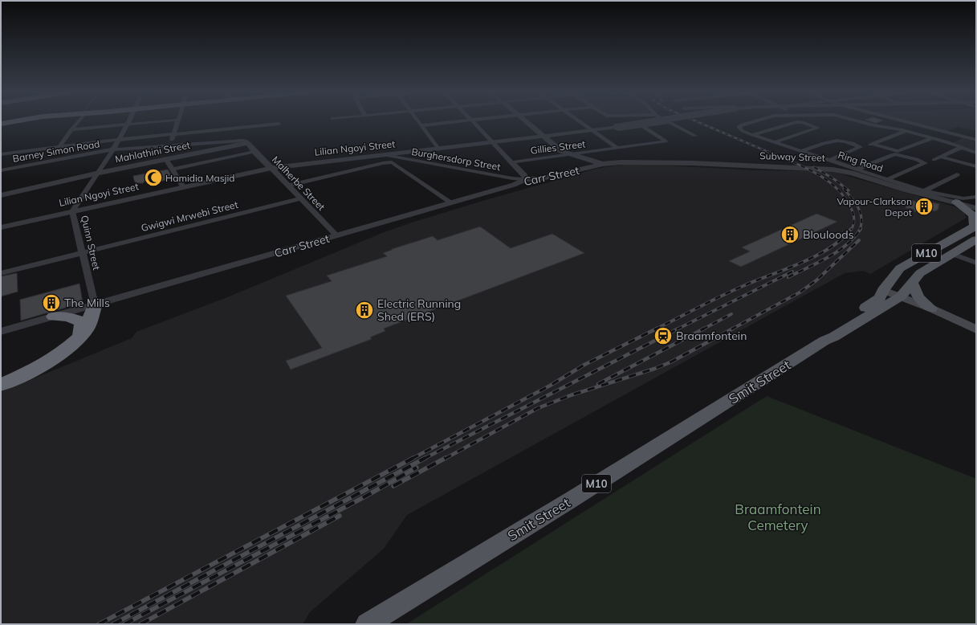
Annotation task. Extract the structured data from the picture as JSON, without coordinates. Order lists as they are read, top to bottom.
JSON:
{
  "streets": {
    "main road": ["M10", "Smit Street"],
    "street": [
      "Gillies Street",
      "Lilian Ngoyi Street",
      "Barney Simon Road",
      "Mahlathini Street",
      "Subway Street",
      "Burghersdorp Street",
      "Ring Road",
      "Carr Street",
      "Malherbe Street",
      "Gwigwi Mrwebi Street",
      "Quinn Street"
    ]
  },
  "crossings": [
    ["Lilian Ngoyi Street", "Burghersdorp Street"],
    ["Lilian Ngoyi Street", "Malherbe Street"],
    ["Lilian Ngoyi Street", "Quinn Street"],
    ["Barney Simon Road", "Mahlathini Street"],
    ["Barney Simon Road", "Malherbe Street"],
    ["Barney Simon Road", "Quinn Street"],
    ["Mahlathini Street", "Malherbe Street"],
    ["Mahlathini Street", "Quinn Street"],
    ["Subway Street", "Carr Street"],
    ["Burghersdorp Street", "Carr Street"],
    ["Carr Street", "Malherbe Street"],
    ["Carr Street", "Quinn Street"],
    ["Malherbe Street", "Gwigwi Mrwebi Street"],
    ["Gwigwi Mrwebi Street", "Quinn Street"],
    ["M10", "Smit Street"]
  ],
  "parks": ["Braamfontein Cemetery"],
  "places": {
    "mosque": ["Hamidia Masjid"],
    "building": [
      "Vapour-Clarkson Depot",
      "Blouloods",
      "The Mills",
      "Electric Running Shed (ERS)"
    ],
    "station": ["Braamfontein"]
  }
}
